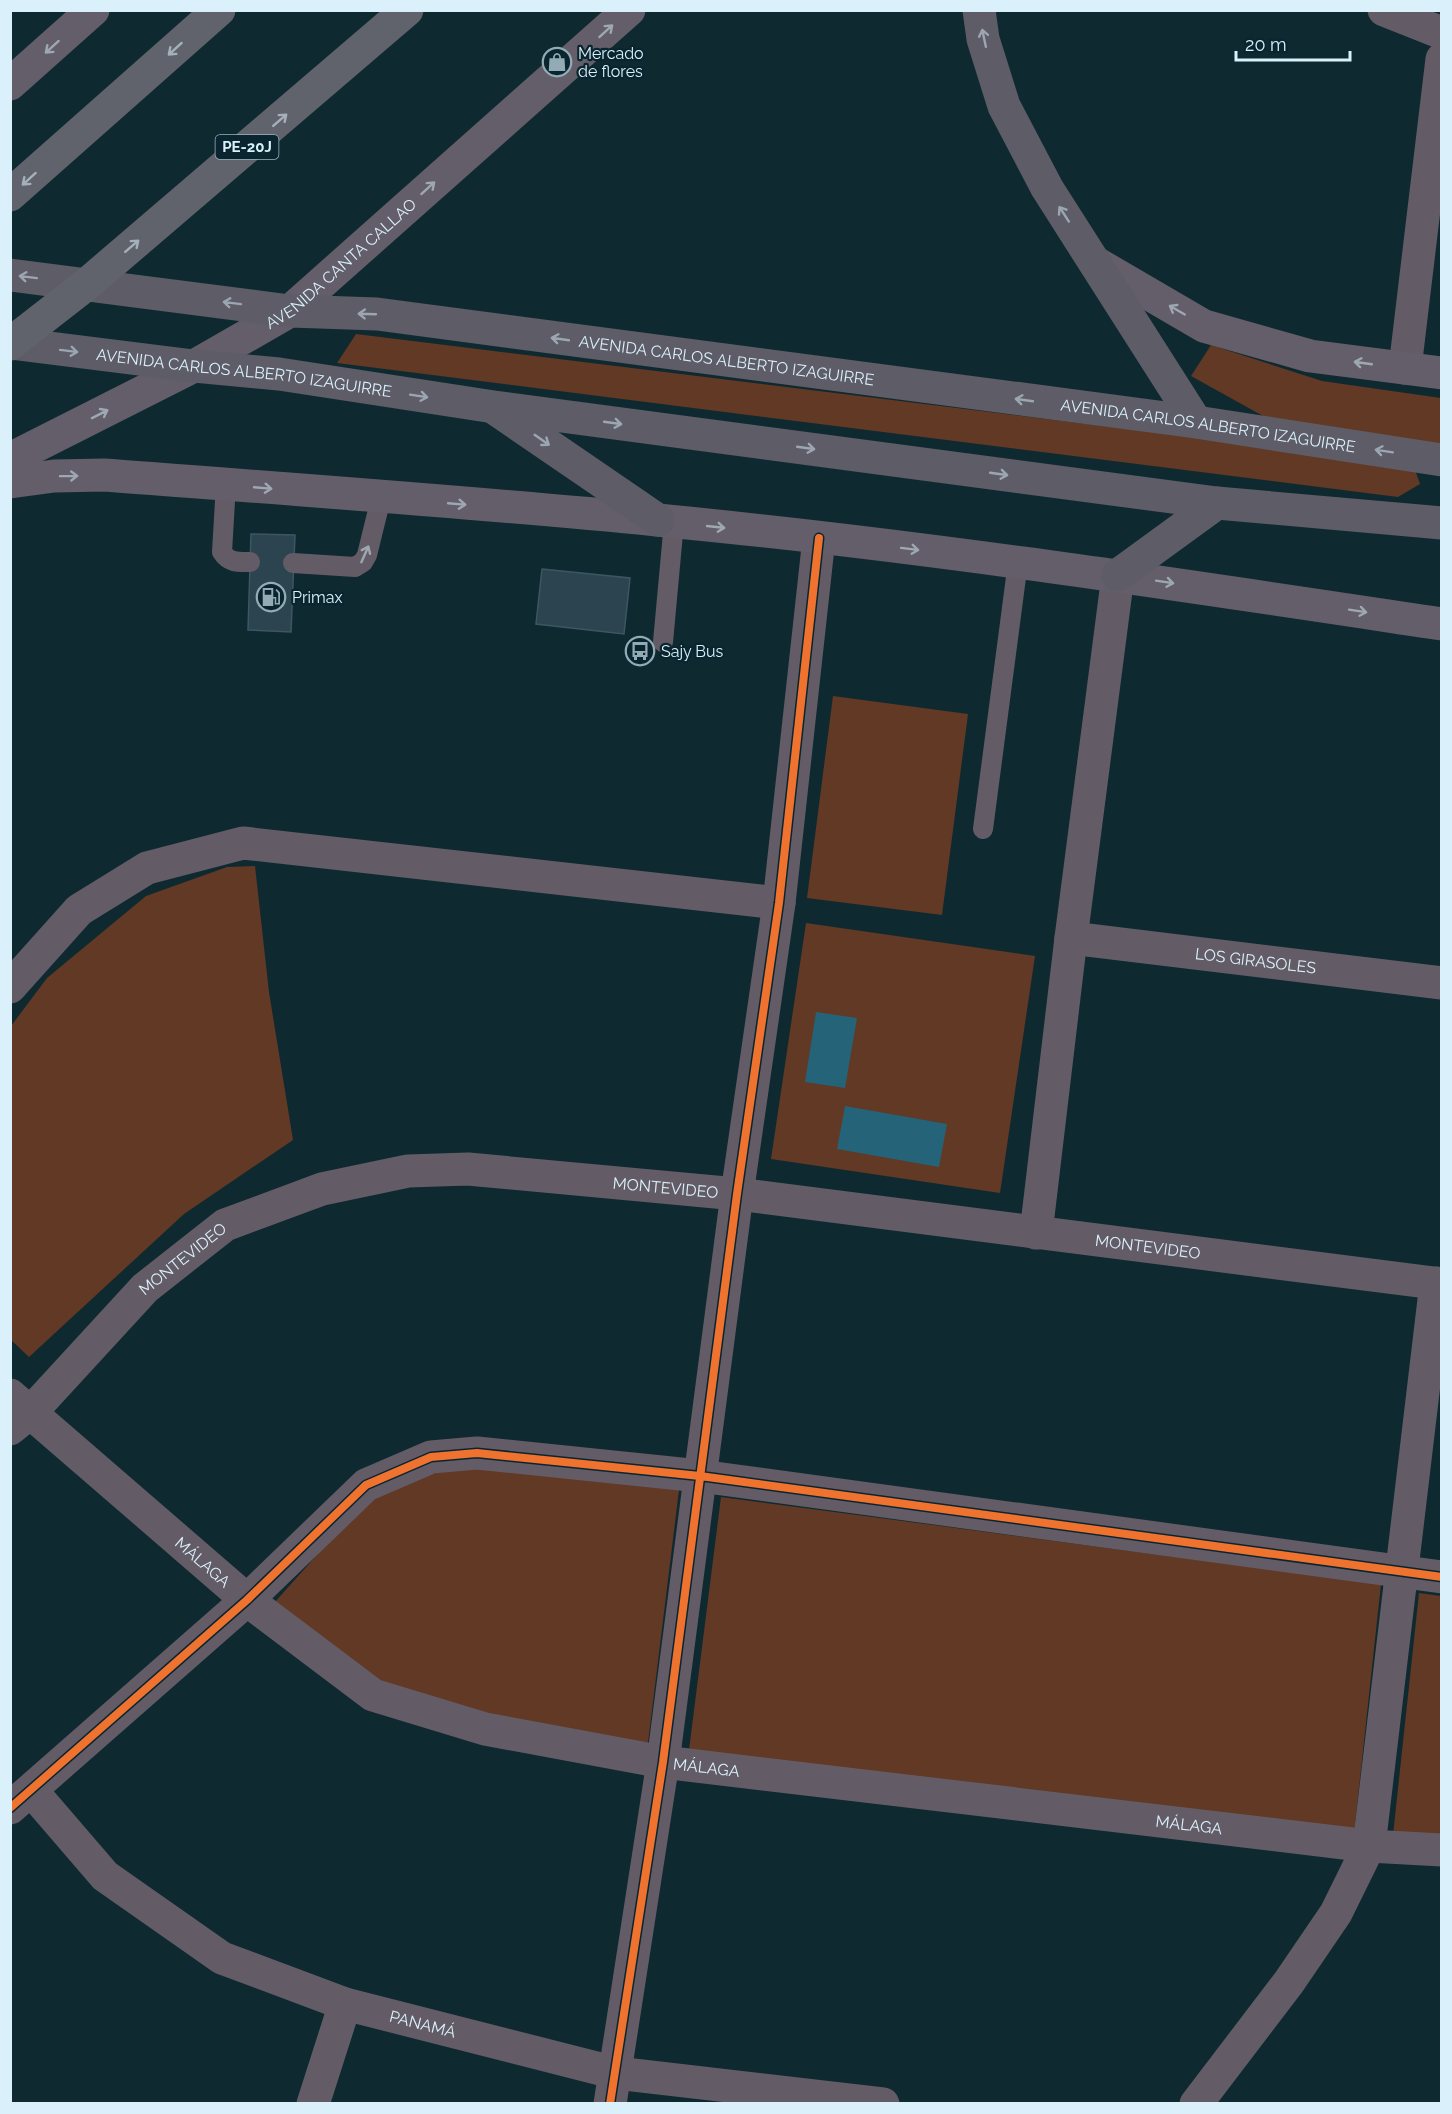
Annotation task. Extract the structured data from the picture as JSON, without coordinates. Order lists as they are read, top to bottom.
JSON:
{
  "streets": {
    "highway": ["PE-20J"],
    "main road": ["AVENIDA CARLOS ALBERTO IZAGUIRRE"],
    "street": [
      "AVENIDA CANTA CALLAO",
      "LOS GIRASOLES",
      "MONTEVIDEO",
      "MÁLAGA",
      "PANAMÁ"
    ]
  },
  "crossings": [
    ["PE-20J", "AVENIDA CARLOS ALBERTO IZAGUIRRE"],
    ["AVENIDA CANTA CALLAO", "AVENIDA CARLOS ALBERTO IZAGUIRRE"],
    ["MONTEVIDEO", "MÁLAGA"]
  ],
  "one_way": ["AVENIDA CANTA CALLAO"],
  "places": {
    "shop": ["Mercado de flores"],
    "fuel station": ["Primax"],
    "bus stop": ["Sajy Bus"]
  },
  "scale_bar": "20 m"
}
